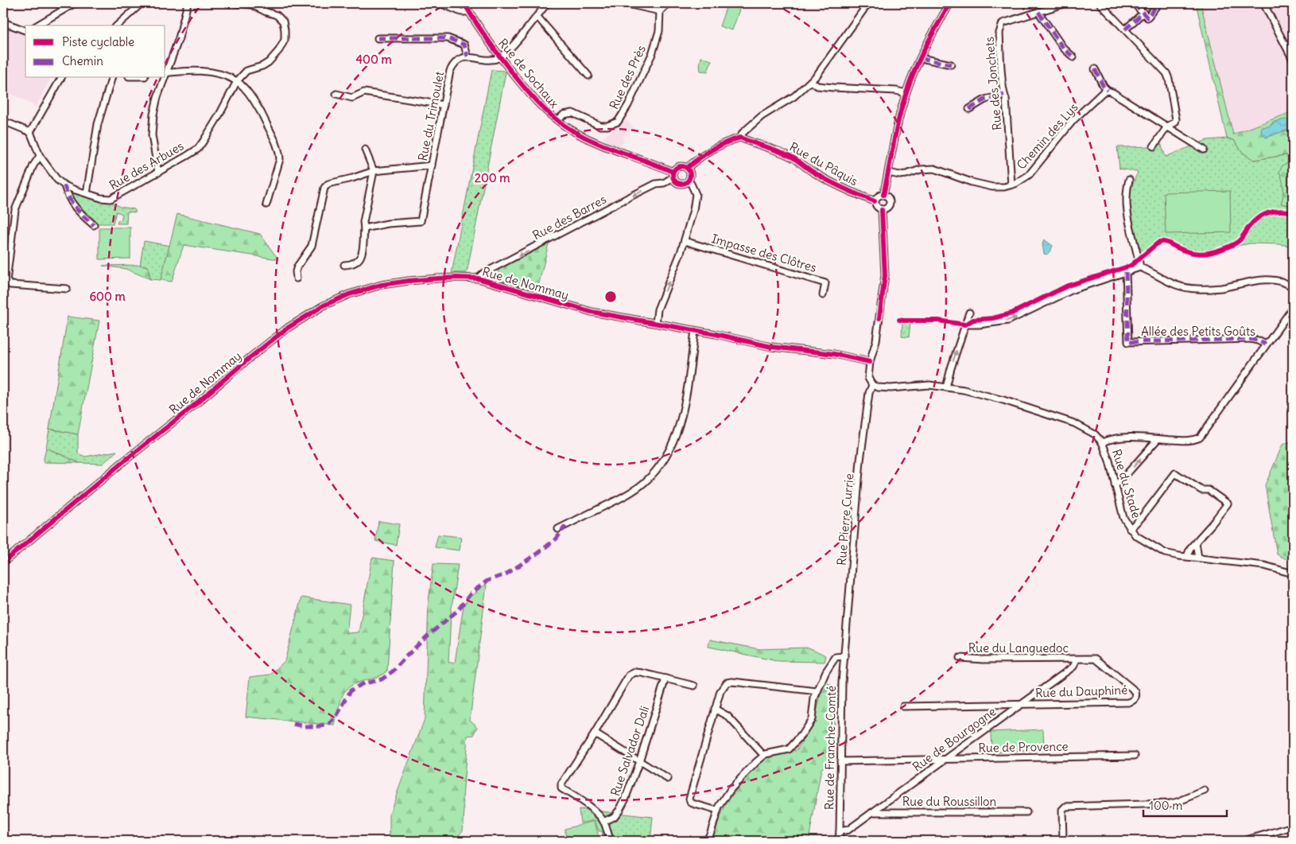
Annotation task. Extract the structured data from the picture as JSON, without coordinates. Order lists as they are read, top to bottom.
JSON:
{
  "streets": {
    "street": [
      "Rue de Sochaux",
      "Rue des Près",
      "Rue des Jonchets",
      "Rue du Trimoulet",
      "Chemin des Lys",
      "Rue du Pâquis",
      "Rue des Arbues",
      "Rue des Barres",
      "Impasse des Clôtres",
      "Rue de Nommay",
      "Allée des Petits Goûts",
      "Rue du Stade",
      "Rue Pierre Currie",
      "Rue du Languedoc",
      "Rue du Dauphiné",
      "Rue de Bourgogne",
      "Rue de Provence",
      "Rue de Franche-Comté",
      "Rue Salvador Dali",
      "Rue du Roussillon"
    ]
  },
  "crossings": [
    ["Rue de Sochaux", "Rue des Près"],
    ["Rue de Sochaux", "Rue des Barres"],
    ["Rue des Jonchets", "Chemin des Lys"],
    ["Rue des Barres", "Rue de Nommay"],
    ["Rue du Stade", "Rue Pierre Currie"],
    ["Rue Pierre Currie", "Rue de Franche-Comté"],
    ["Rue du Languedoc", "Rue du Dauphiné"],
    ["Rue du Languedoc", "Rue de Bourgogne"],
    ["Rue du Dauphiné", "Rue de Bourgogne"],
    ["Rue de Bourgogne", "Rue de Provence"],
    ["Rue de Bourgogne", "Rue de Franche-Comté"],
    ["Rue de Bourgogne", "Rue du Roussillon"],
    ["Rue de Provence", "Rue de Franche-Comté"]
  ],
  "one_way": ["Rue des Barres"],
  "legend": ["Piste cyclable", "Chemin"],
  "scale_bar": "100 m",
  "rings": ["400 m", "200 m", "600 m"]
}
